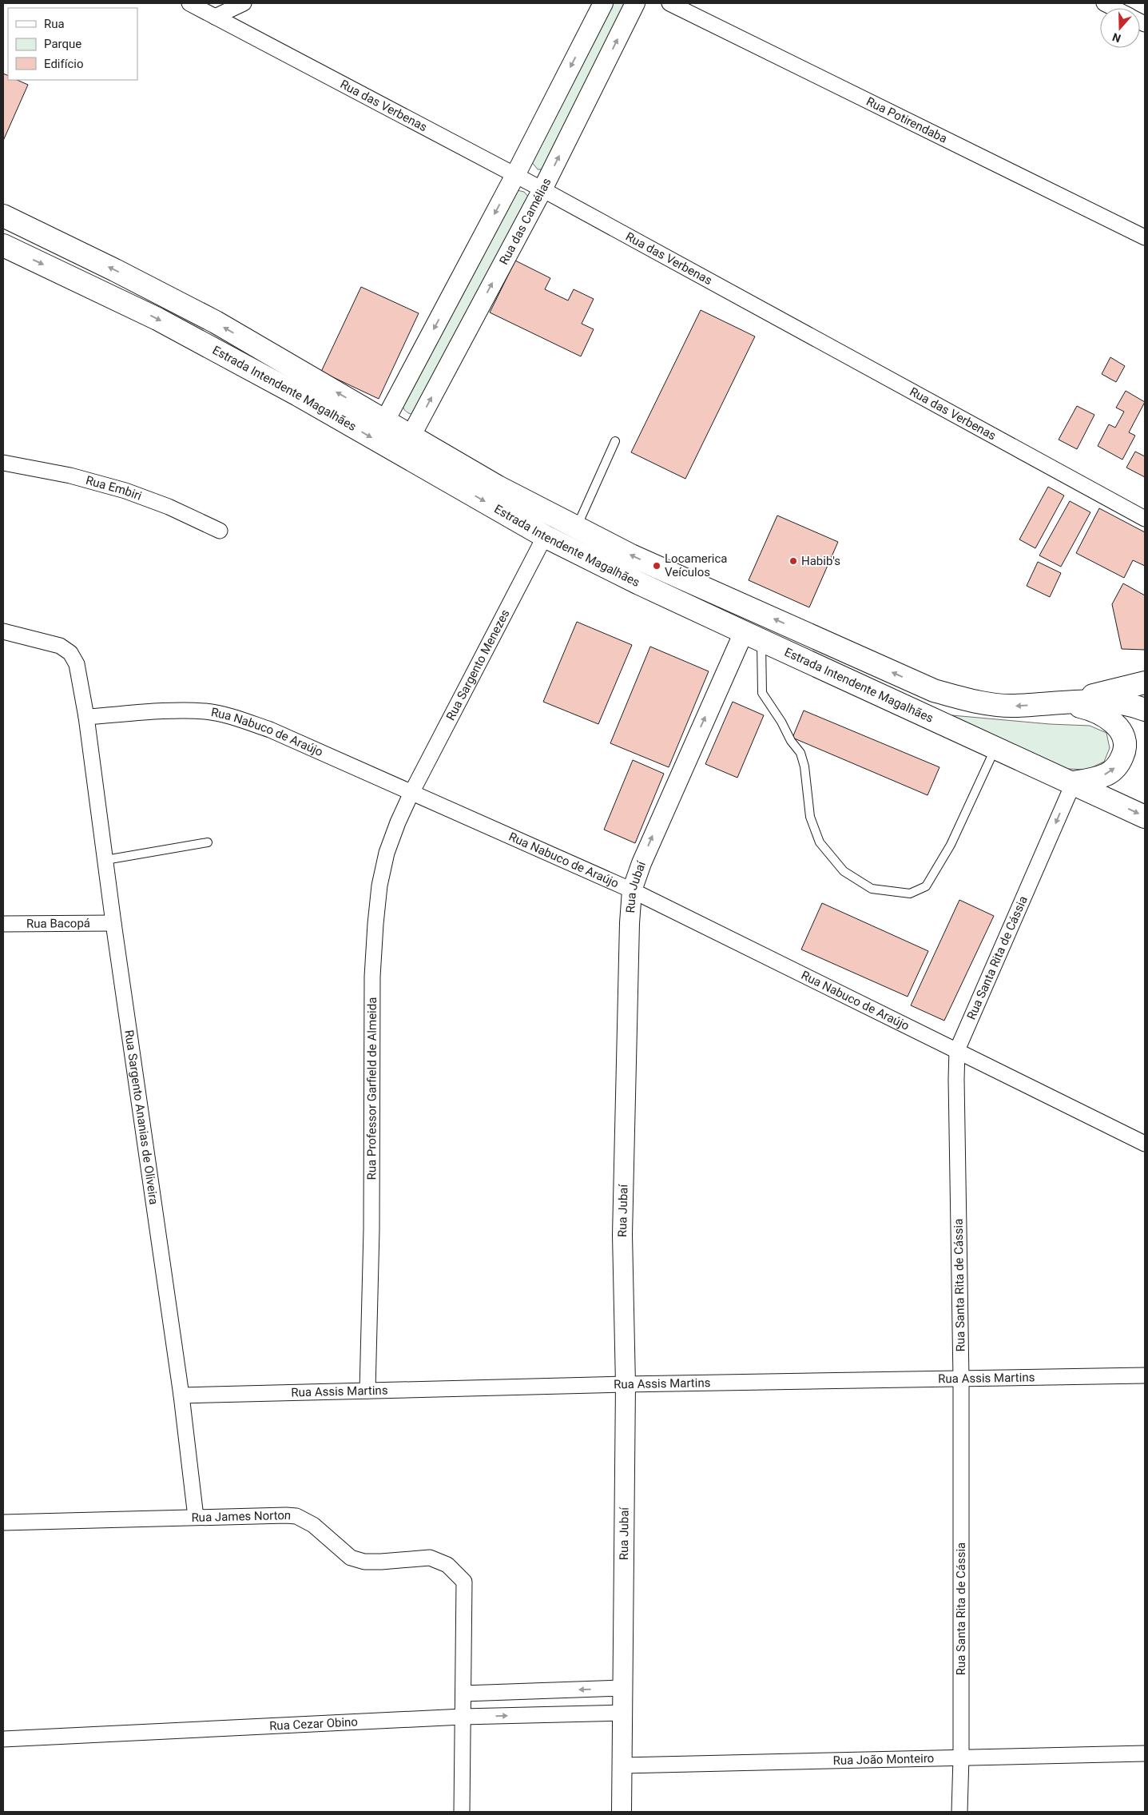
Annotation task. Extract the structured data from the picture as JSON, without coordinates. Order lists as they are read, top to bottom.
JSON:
{
  "streets": {
    "main road": ["Estrada Intendente Magalhães"],
    "street": [
      "Rua das Verbenas",
      "Rua Potirendaba",
      "Rua das Camélias",
      "Rua Embiri",
      "Rua Sargento Menezes",
      "Rua Nabuco de Araújo",
      "Rua Jubaí",
      "Rua Bacopá",
      "Rua Santa Rita de Cássia",
      "Rua Professor Garfield de Almeida",
      "Rua Sargento Ananias de Oliveira",
      "Rua Assis Martins",
      "Rua James Norton",
      "Rua Cezar Obino",
      "Rua João Monteiro"
    ]
  },
  "crossings": [
    ["Rua das Verbenas", "Rua das Camélias"],
    ["Rua das Camélias", "Estrada Intendente Magalhães"],
    ["Estrada Intendente Magalhães", "Rua Sargento Menezes"],
    ["Estrada Intendente Magalhães", "Rua Jubaí"],
    ["Estrada Intendente Magalhães", "Rua Santa Rita de Cássia"],
    ["Rua Sargento Menezes", "Rua Nabuco de Araújo"],
    ["Rua Sargento Menezes", "Rua Professor Garfield de Almeida"],
    ["Rua Nabuco de Araújo", "Rua Jubaí"],
    ["Rua Nabuco de Araújo", "Rua Santa Rita de Cássia"],
    ["Rua Nabuco de Araújo", "Rua Professor Garfield de Almeida"],
    ["Rua Nabuco de Araújo", "Rua Sargento Ananias de Oliveira"],
    ["Rua Jubaí", "Rua Assis Martins"],
    ["Rua Jubaí", "Rua Cezar Obino"],
    ["Rua Jubaí", "Rua João Monteiro"],
    ["Rua Bacopá", "Rua Sargento Ananias de Oliveira"],
    ["Rua Santa Rita de Cássia", "Rua Assis Martins"],
    ["Rua Santa Rita de Cássia", "Rua João Monteiro"],
    ["Rua Professor Garfield de Almeida", "Rua Assis Martins"],
    ["Rua Sargento Ananias de Oliveira", "Rua Assis Martins"],
    ["Rua Sargento Ananias de Oliveira", "Rua James Norton"],
    ["Rua James Norton", "Rua Cezar Obino"]
  ],
  "places": ["Habib's", "Locamerica Veículos"],
  "legend": ["Rua", "Parque", "Edifício"],
  "north": "bottom"
}
